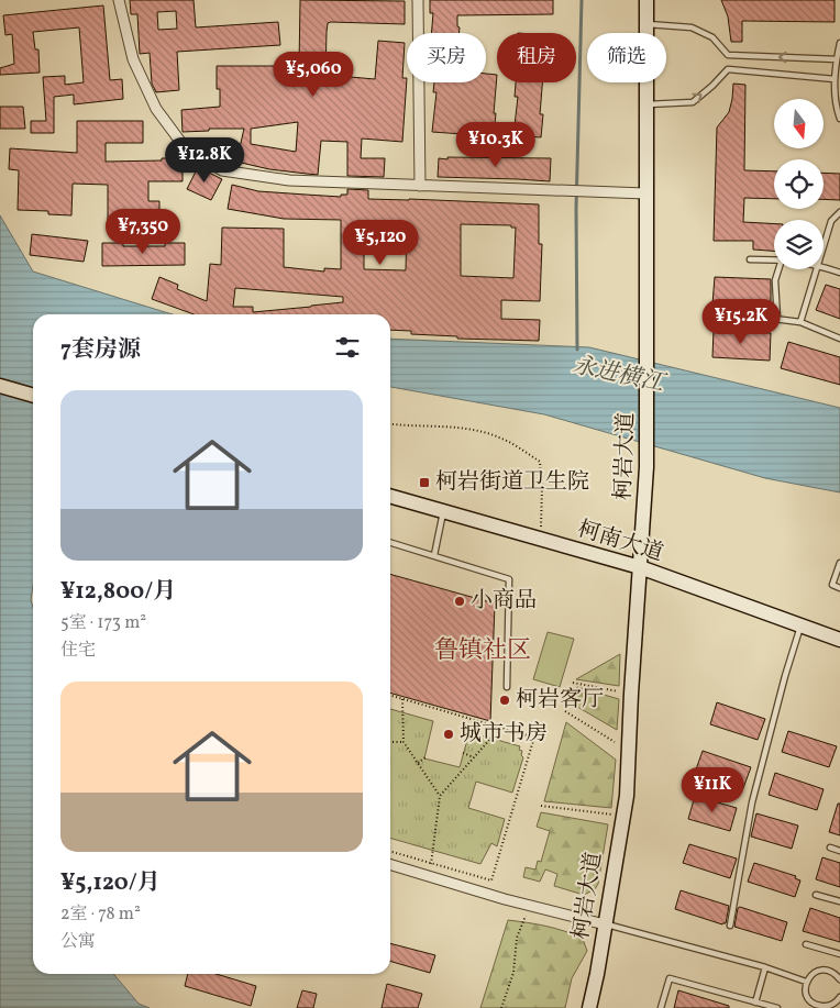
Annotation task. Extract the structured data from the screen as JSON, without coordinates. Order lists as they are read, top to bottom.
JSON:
{
  "streets": {
    "street": ["柯岩大道", "柯南大道"]
  },
  "crossings": [
    ["柯岩大道", "柯南大道"]
  ],
  "districts": ["鲁镇社区"],
  "water": ["永进横江"],
  "places": {
    "transit": ["柯岩街道卫生院"],
    "other": ["小商品", "柯岩客厅", "城市书房"]
  },
  "north": "bottom",
  "page": {
    "chip": ["买房", "租房", "筛选"],
    "price": [
      "¥5,060",
      "¥10.3K",
      "¥12.8K",
      "¥7,350",
      "¥5,120",
      "¥15.2K",
      "¥11K"
    ],
    "heading": "7套房源",
    "list": [
      {
        "name": "¥12,800/月",
        "note": "5室 · 173 m² · 住宅"
      },
      {
        "name": "¥5,120/月",
        "note": "2室 · 78 m² · 公寓"
      }
    ]
  }
}
